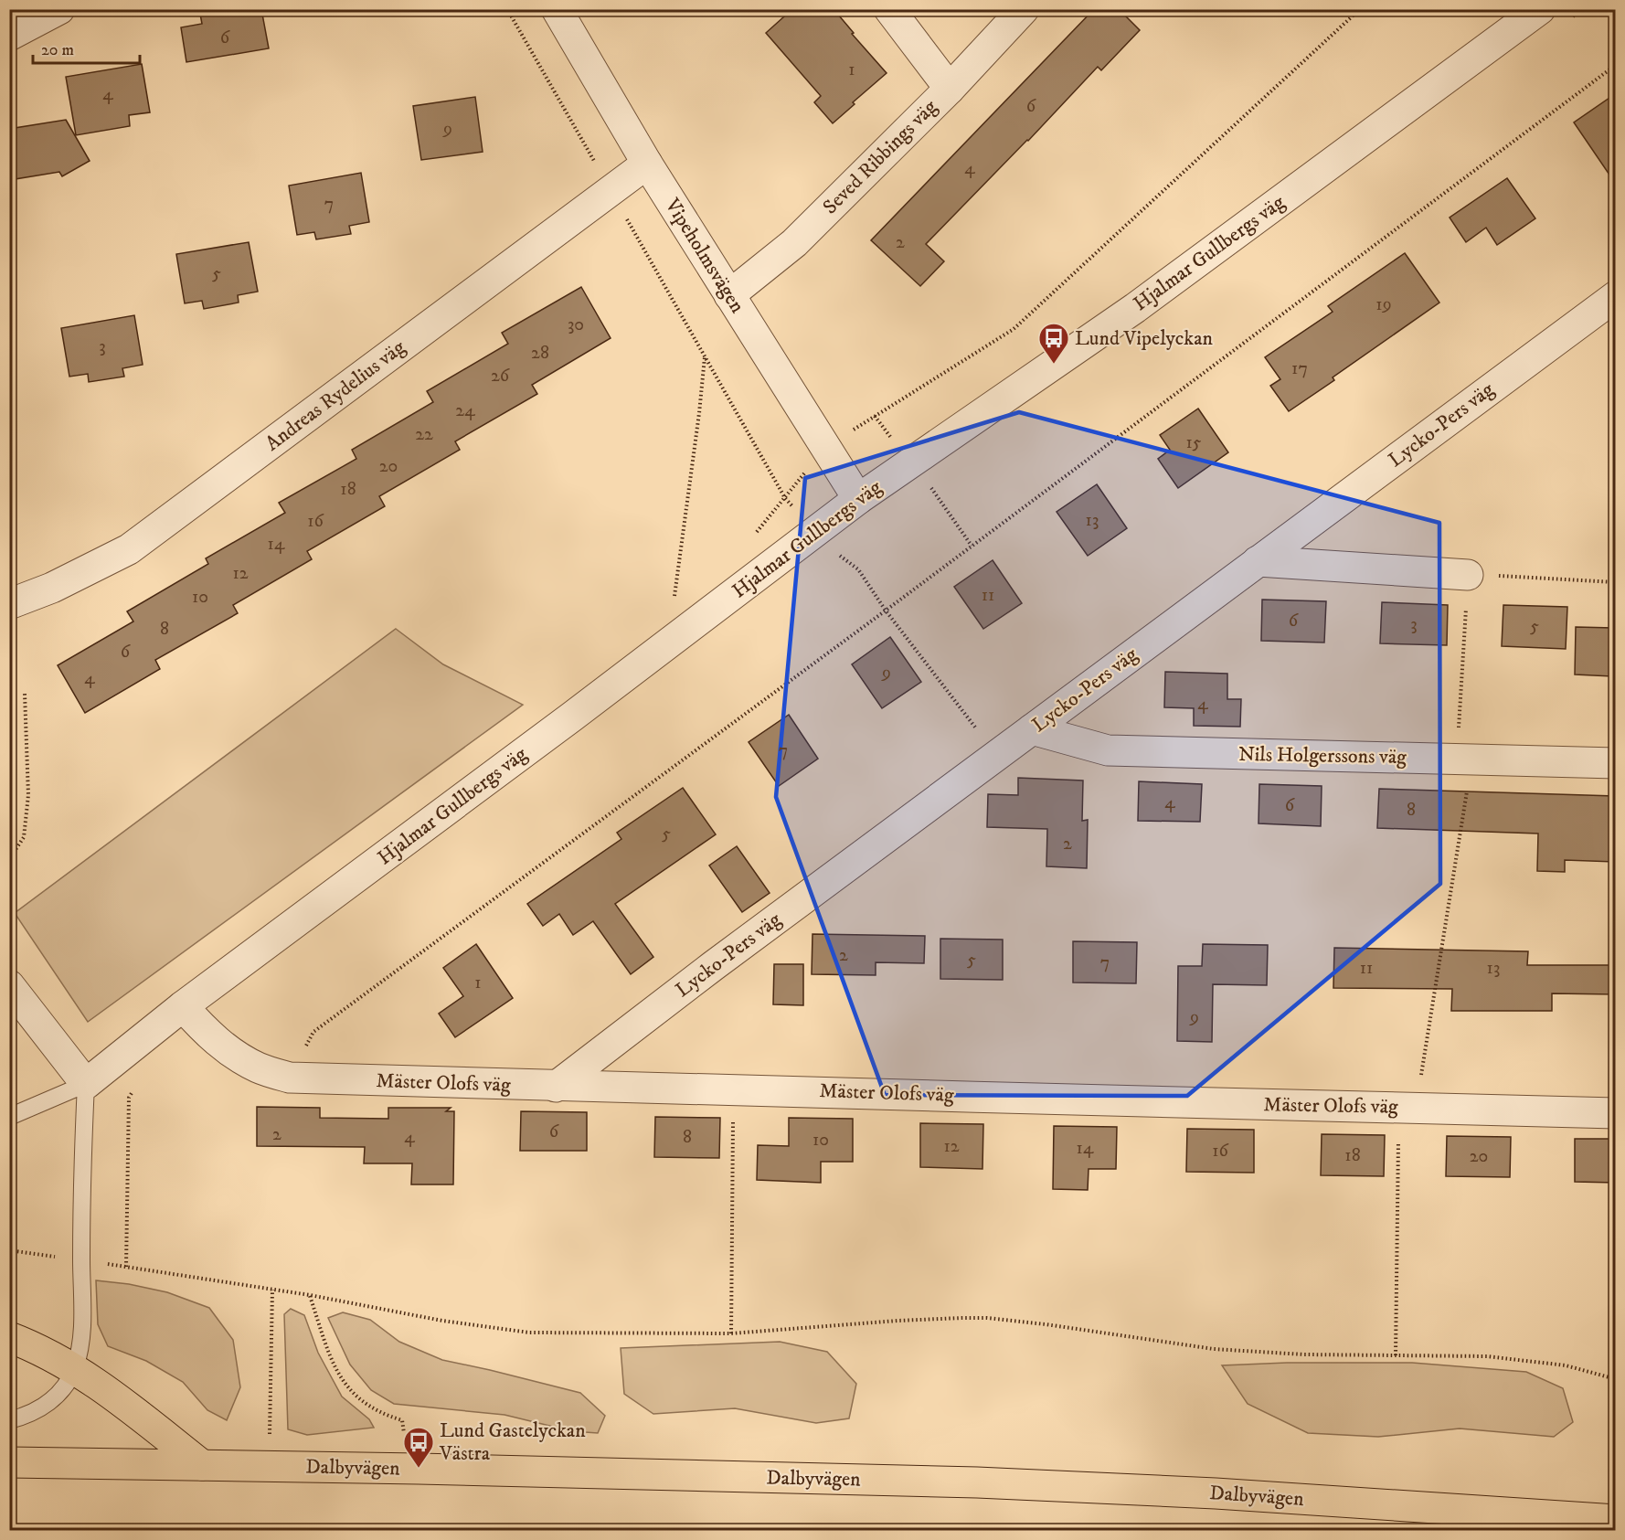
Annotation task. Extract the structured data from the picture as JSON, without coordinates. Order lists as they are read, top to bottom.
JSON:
{
  "streets": {
    "main road": ["Dalbyvägen"],
    "street": [
      "Seved Ribbings väg",
      "Hjalmar Gullbergs väg",
      "Vipeholmsvägen",
      "Andreas Rydelius väg",
      "Lycko-Pers väg",
      "Nils Holgerssons väg",
      "Mäster Olofs väg"
    ]
  },
  "crossings": [
    ["Seved Ribbings väg", "Vipeholmsvägen"],
    ["Hjalmar Gullbergs väg", "Vipeholmsvägen"],
    ["Hjalmar Gullbergs väg", "Mäster Olofs väg"],
    ["Vipeholmsvägen", "Andreas Rydelius väg"],
    ["Lycko-Pers väg", "Nils Holgerssons väg"],
    ["Lycko-Pers väg", "Mäster Olofs väg"]
  ],
  "places": {
    "bus stop": ["Lund Vipelyckan", "Lund Gastelyckan Västra"]
  },
  "house_numbers": [
    "6",
    "1",
    "4",
    "6",
    "9",
    "4",
    "7",
    "2",
    "5",
    "19",
    "30",
    "3",
    "28",
    "17",
    "26",
    "24",
    "22",
    "15",
    "20",
    "18",
    "13",
    "16",
    "14",
    "12",
    "11",
    "10",
    "6",
    "3",
    "5",
    "8",
    "6",
    "9",
    "4",
    "4",
    "7",
    "4",
    "6",
    "8",
    "5",
    "2",
    "2",
    "5",
    "7",
    "11",
    "13",
    "1",
    "9",
    "6",
    "2",
    "4",
    "8",
    "10",
    "12",
    "14",
    "16",
    "18",
    "20"
  ],
  "scale_bar": "20 m"
}
